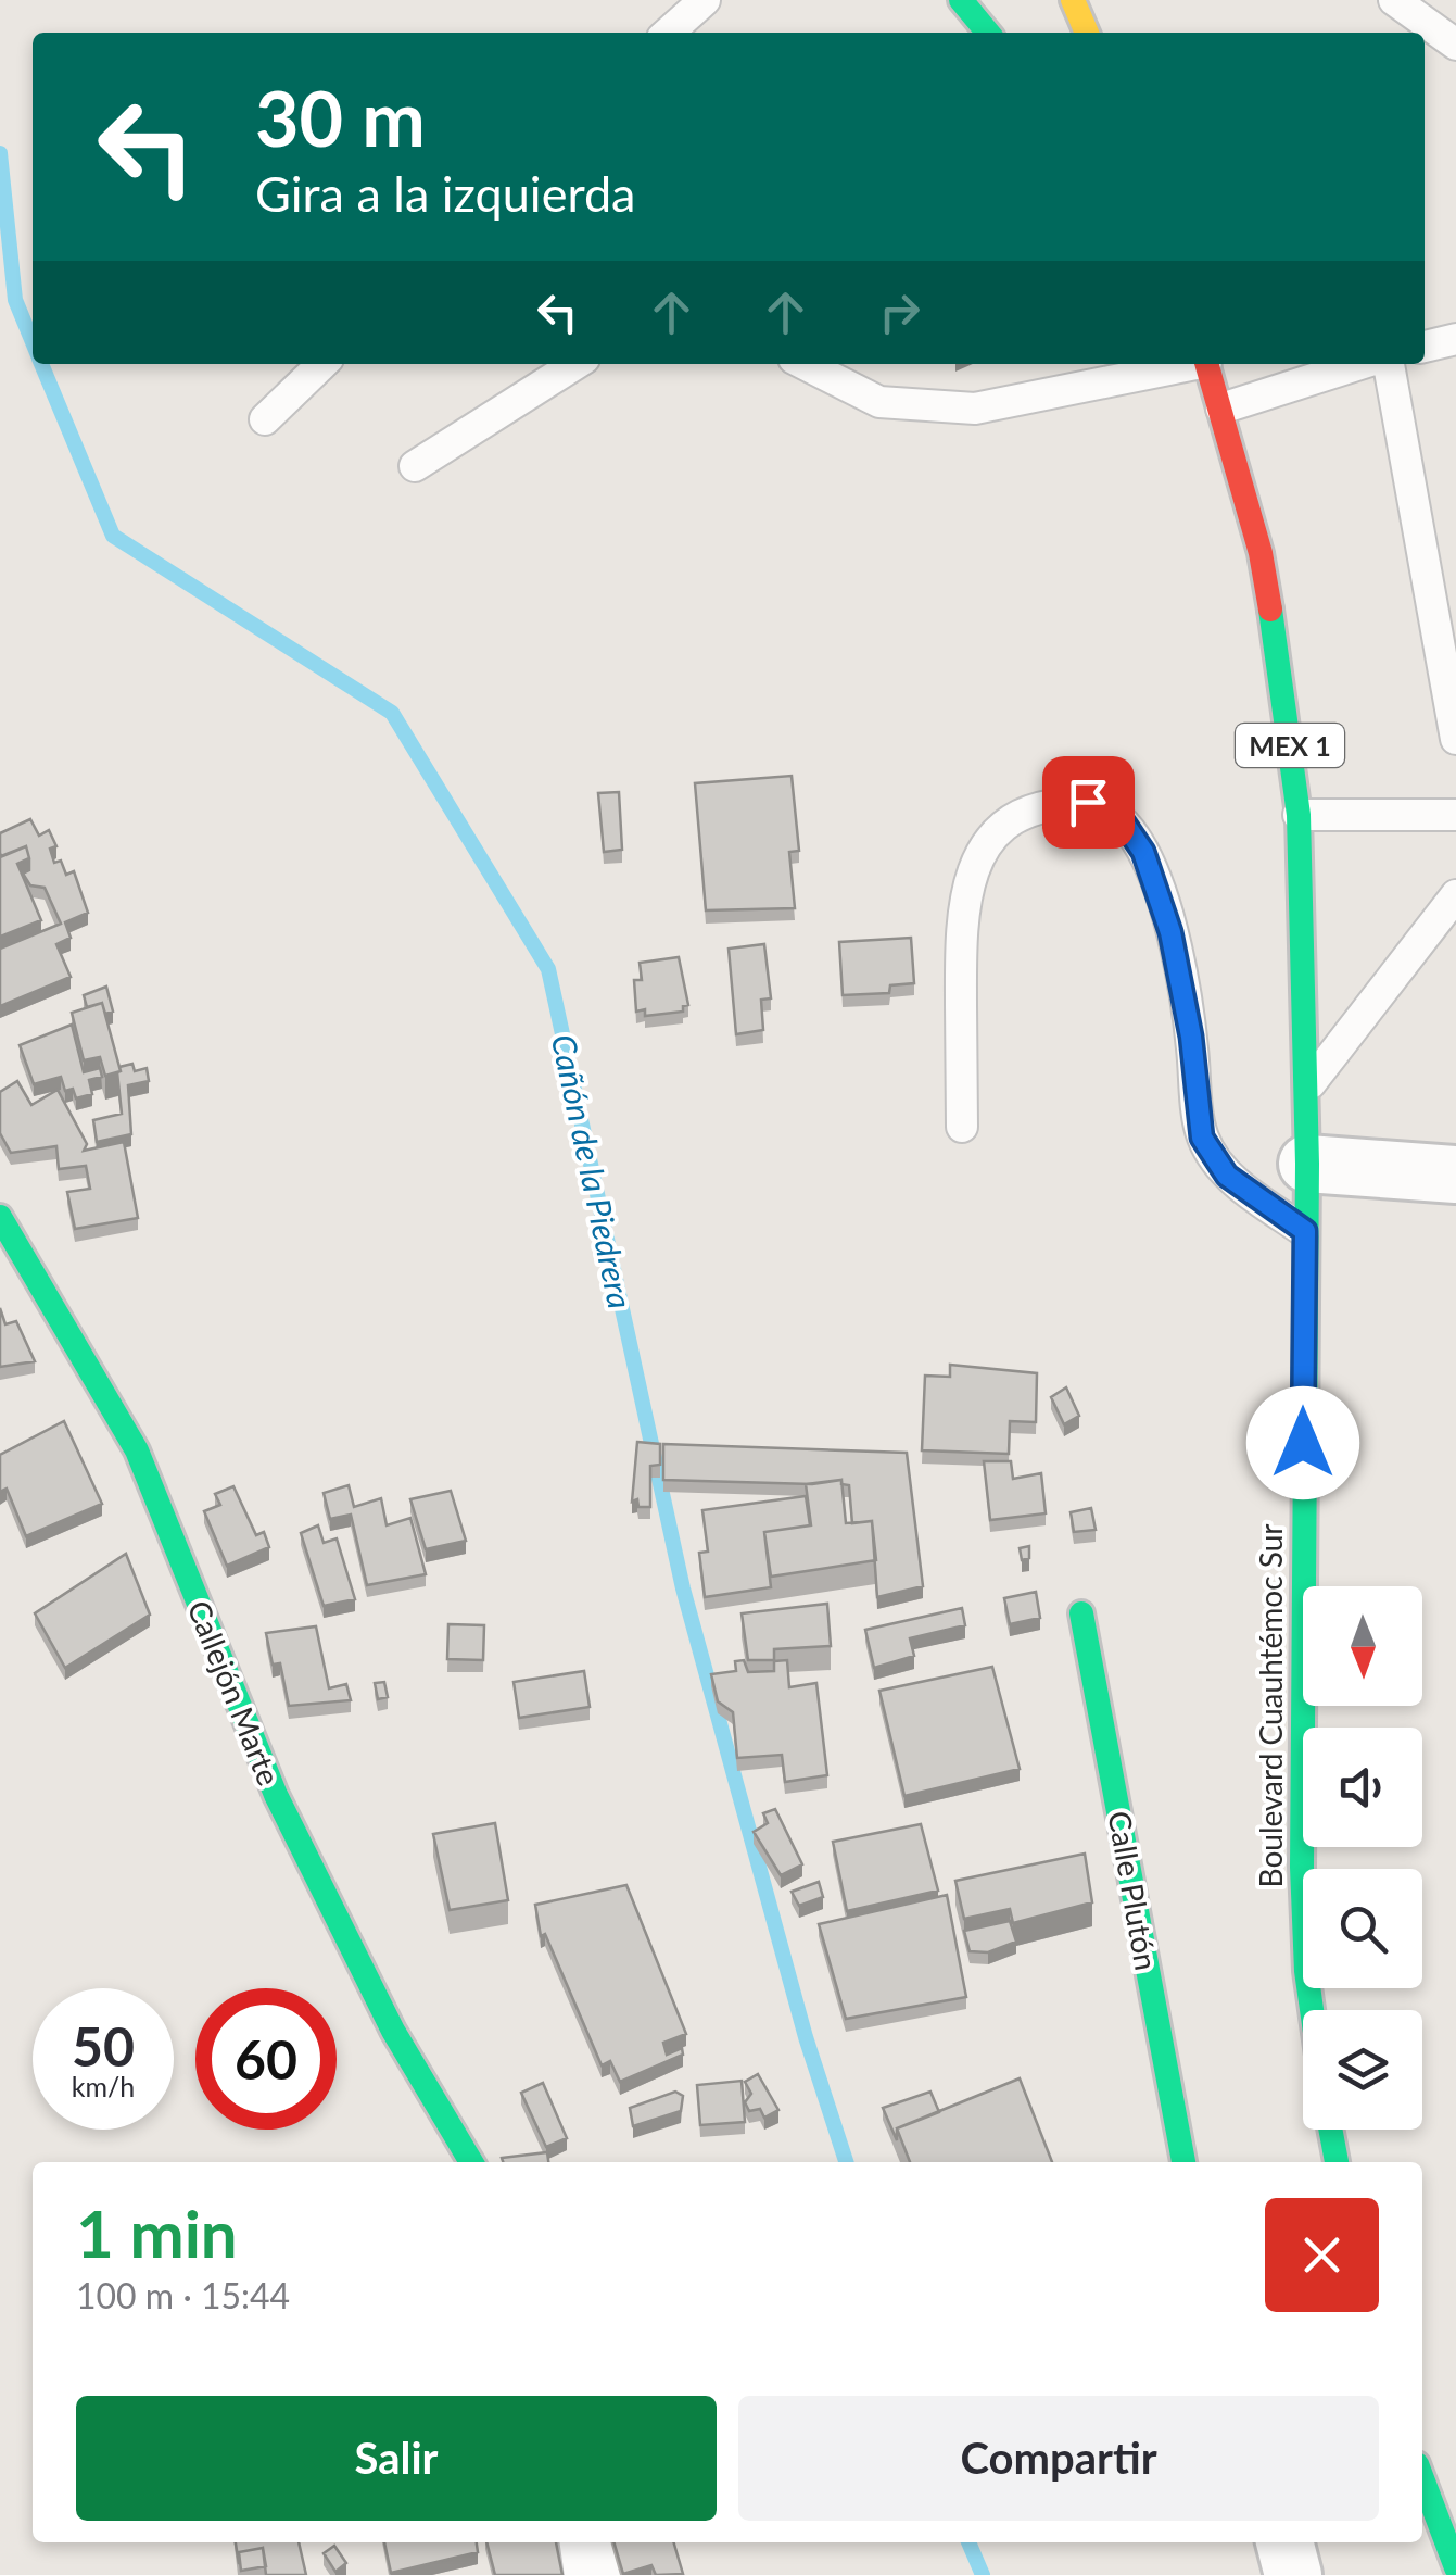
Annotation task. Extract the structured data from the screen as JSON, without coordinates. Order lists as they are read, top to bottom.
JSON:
{
  "streets": {
    "main road": [
      "MEX 1",
      "Callejón Marte",
      "Boulevard Cuauhtémoc Sur",
      "Calle Plutón"
    ]
  },
  "water": ["Cañón de la Piedrera"],
  "north": "bottom",
  "page": {
    "turn": ["30 m", "Gira a la izquierda"],
    "speed": "50 km/h",
    "limit": "60",
    "heading": ["1 min", "100 m · 15:44"],
    "buttons": ["Salir", "Compartir"]
  }
}
